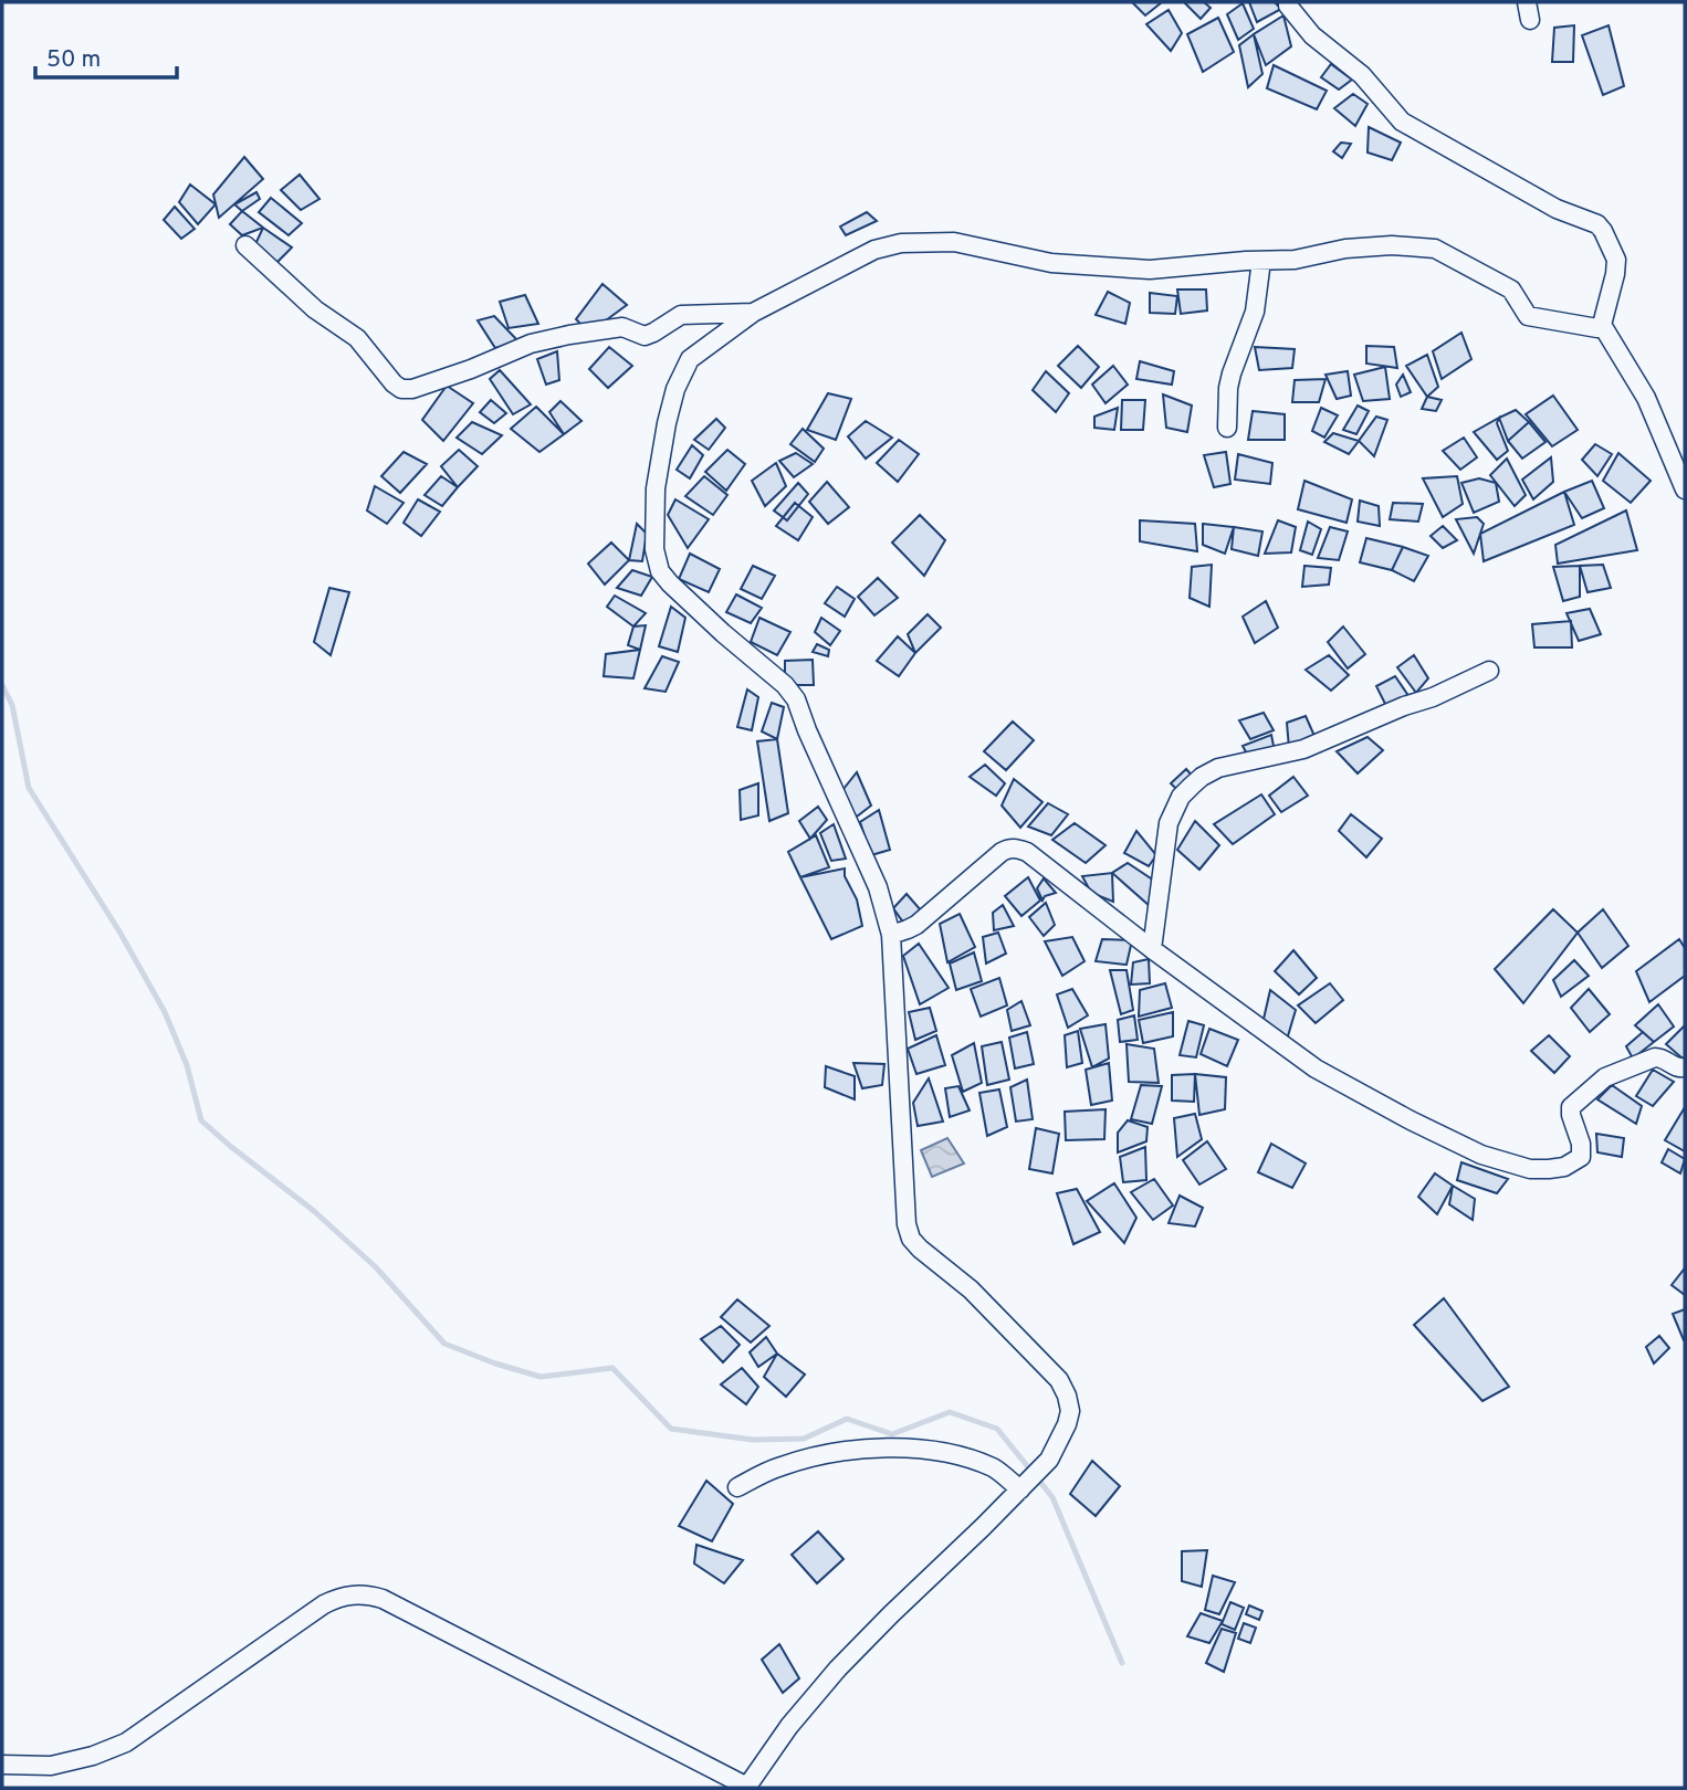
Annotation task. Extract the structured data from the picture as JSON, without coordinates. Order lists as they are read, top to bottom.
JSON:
{
  "scale_bar": "50 m"
}
